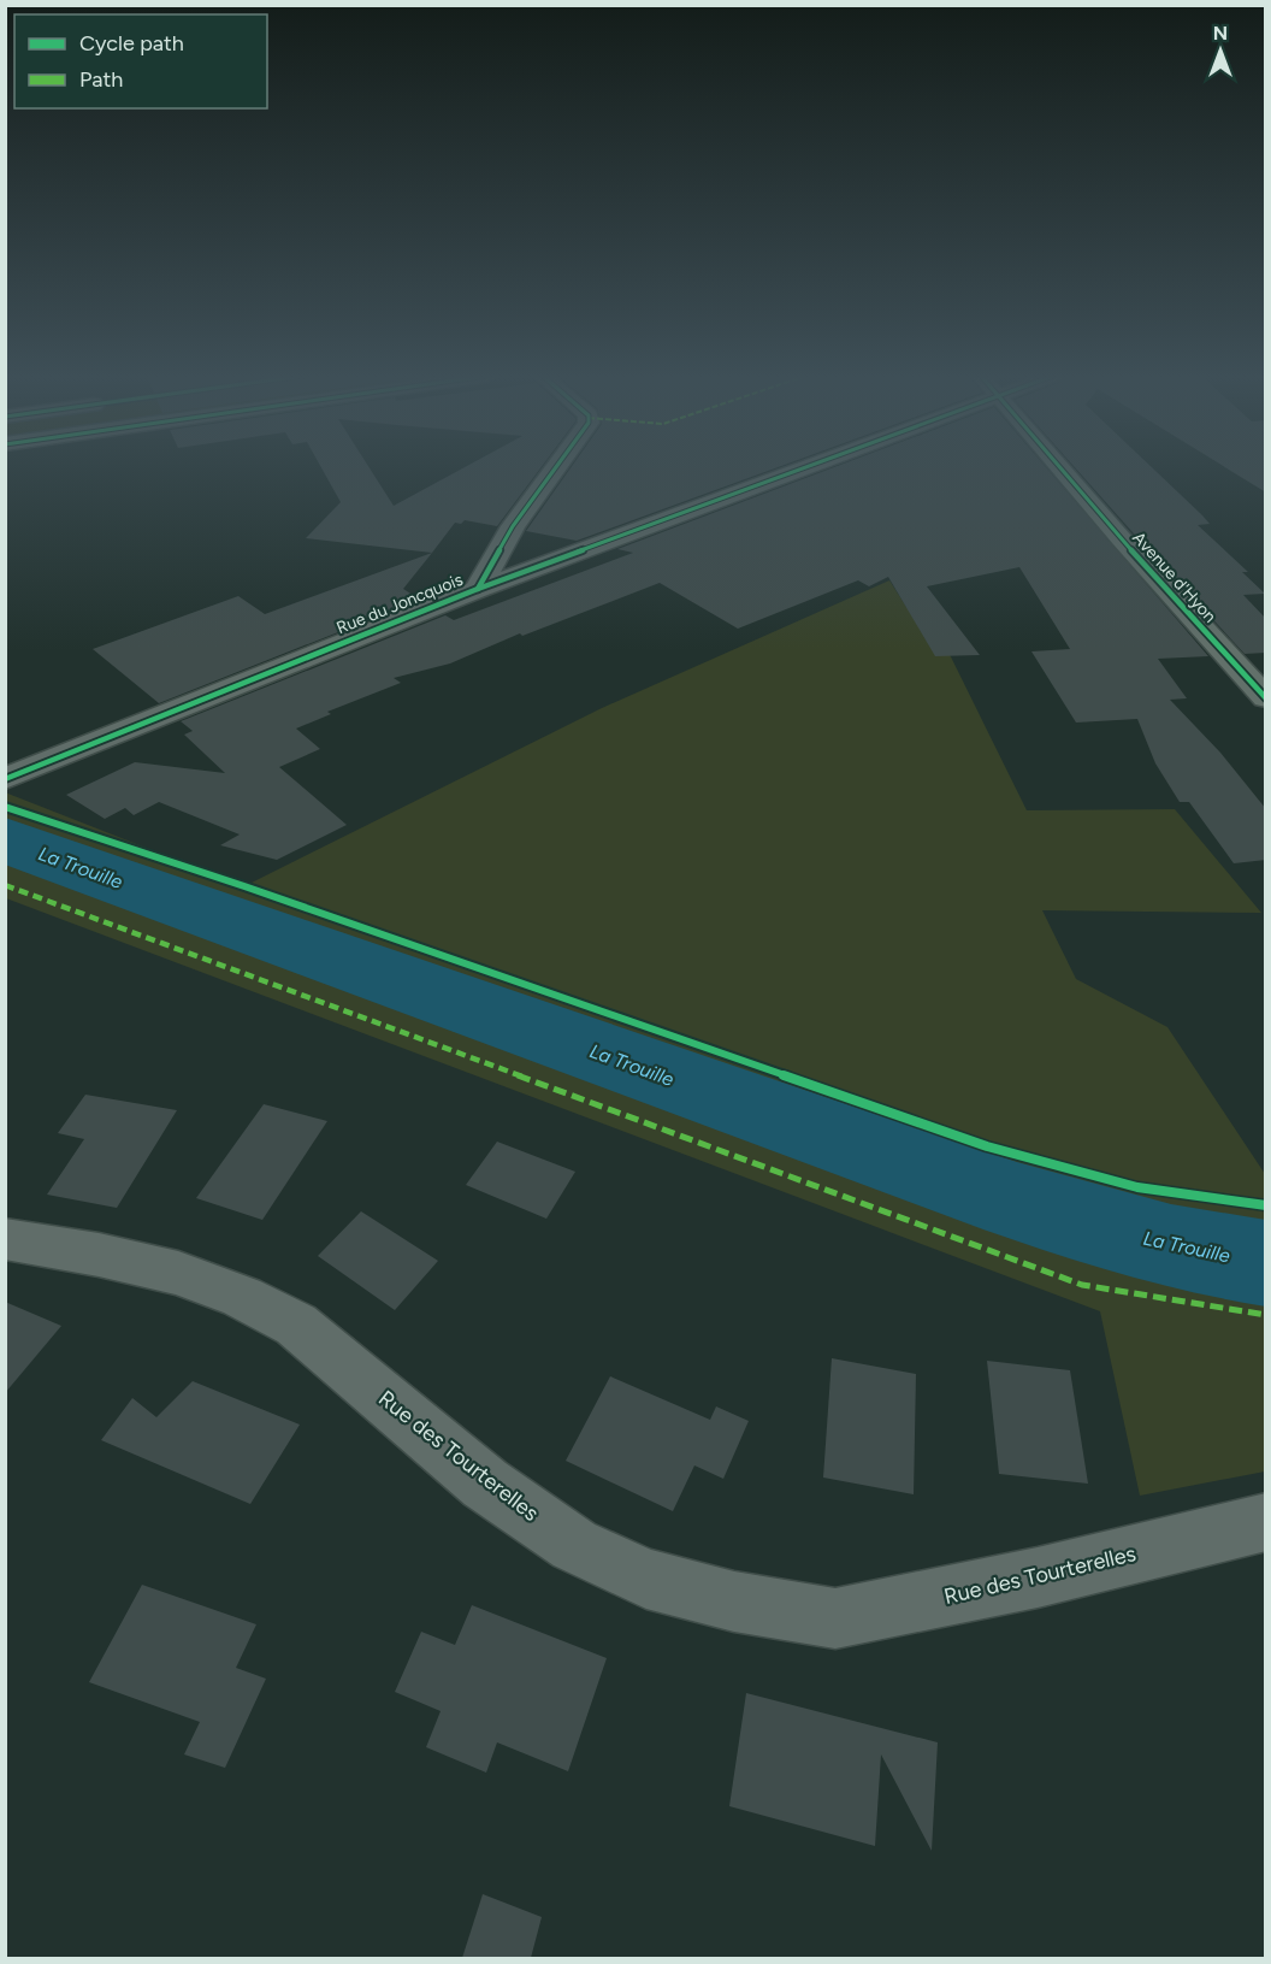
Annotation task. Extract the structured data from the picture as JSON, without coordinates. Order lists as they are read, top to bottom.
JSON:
{
  "streets": {
    "street": ["Avenue d'Hyon", "Rue du Joncquois", "Rue des Tourterelles"]
  },
  "water": ["La Trouille"],
  "legend": ["Cycle path", "Path"],
  "north": "top"
}
